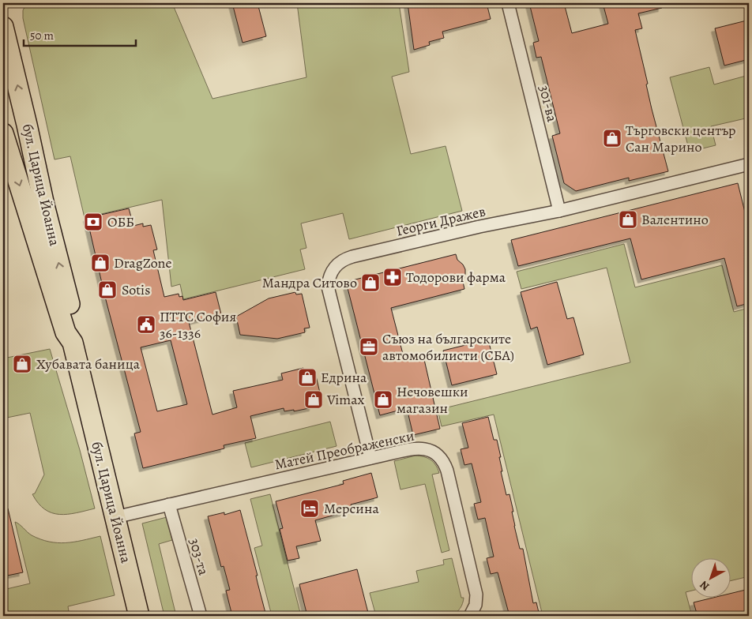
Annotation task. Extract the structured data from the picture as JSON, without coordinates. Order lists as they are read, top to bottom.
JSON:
{
  "streets": {
    "main road": ["бул. Царица Йоанна"],
    "street": [
      "301-ва",
      "Георги Дражев",
      "Матей Преображенски",
      "303-та"
    ]
  },
  "crossings": [
    ["301-ва", "Георги Дражев"],
    ["бул. Царица Йоанна", "Матей Преображенски"],
    ["Георги Дражев", "Матей Преображенски"],
    ["Матей Преображенски", "303-та"]
  ],
  "places": {
    "shop": [
      "Търговски център Сан Марино",
      "Валентино",
      "DragZone",
      "Мандра Ситово",
      "Sotis",
      "Хубавата баница",
      "Едрина",
      "Vimax",
      "Нечовешки магазин"
    ],
    "bank": ["ОББ"],
    "pharmacy": ["Тодорови фарма"],
    "public building": ["ПТТС София 36-1336"],
    "office": ["Съюз на българските автомобилисти (СБА)"],
    "hotel": ["Мерсина"]
  },
  "scale_bar": "50 m",
  "north": "bottom left"
}
